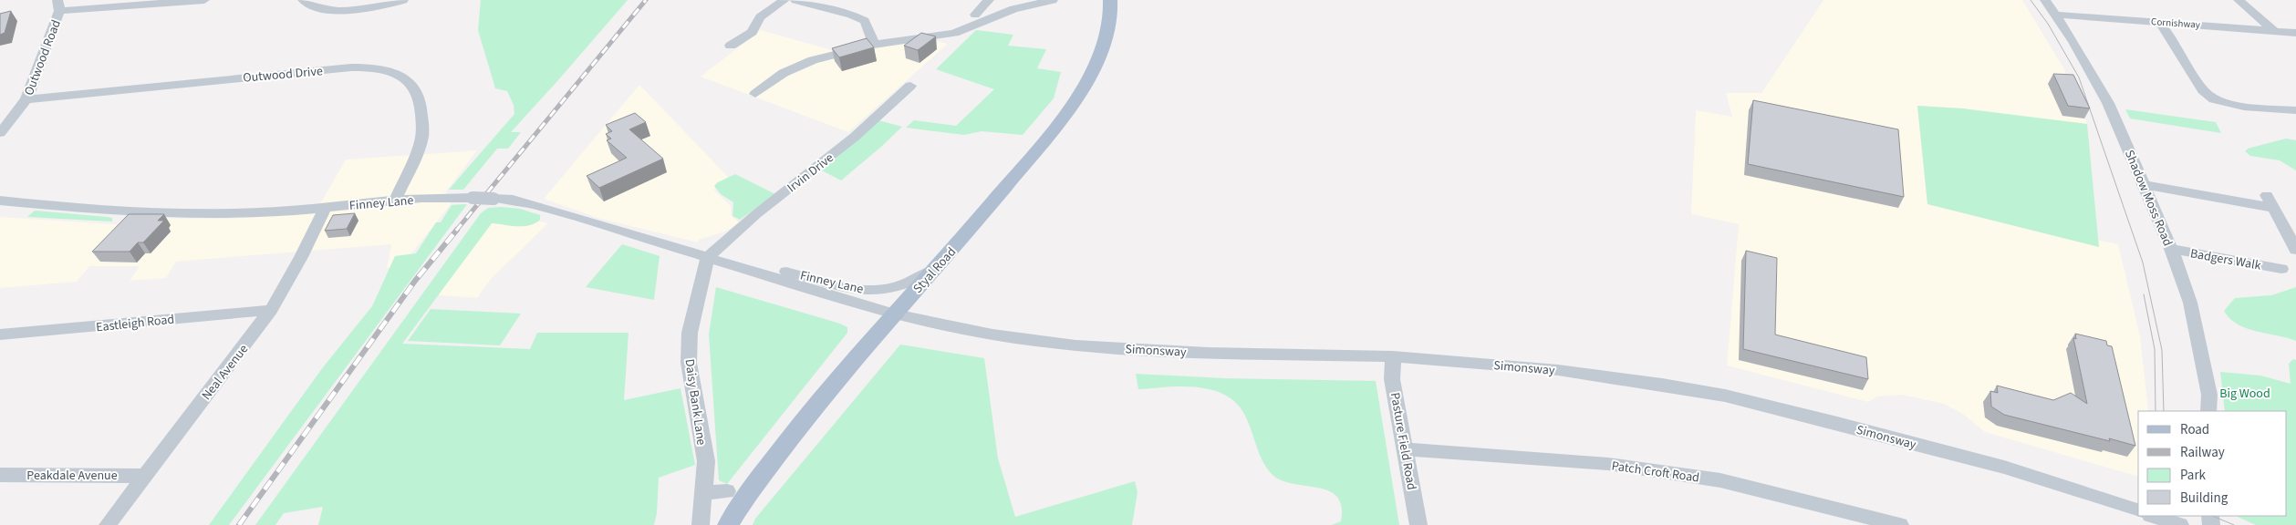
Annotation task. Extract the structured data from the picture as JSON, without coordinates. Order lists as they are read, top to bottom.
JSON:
{
  "streets": {
    "main road": ["Styal Road"],
    "street": [
      "Cornishway",
      "Outwood Road",
      "Outwood Drive",
      "Irvin Drive",
      "Shadow Moss Road",
      "Finney Lane",
      "Badgers Walk",
      "Eastleigh Road",
      "Simonsway",
      "Neal Avenue",
      "Daisy Bank Lane",
      "Pasture Field Road",
      "Patch Croft Road",
      "Peakdale Avenue"
    ]
  },
  "crossings": [
    ["Cornishway", "Shadow Moss Road"],
    ["Outwood Road", "Outwood Drive"],
    ["Outwood Drive", "Finney Lane"],
    ["Irvin Drive", "Finney Lane"],
    ["Irvin Drive", "Daisy Bank Lane"],
    ["Shadow Moss Road", "Badgers Walk"],
    ["Finney Lane", "Styal Road"],
    ["Finney Lane", "Simonsway"],
    ["Finney Lane", "Neal Avenue"],
    ["Finney Lane", "Daisy Bank Lane"],
    ["Styal Road", "Simonsway"],
    ["Eastleigh Road", "Neal Avenue"],
    ["Simonsway", "Pasture Field Road"],
    ["Neal Avenue", "Peakdale Avenue"],
    ["Pasture Field Road", "Patch Croft Road"]
  ],
  "parks": ["Big Wood"],
  "legend": [
    "Road",
    "Railway",
    "Park",
    "Building"
  ]
}
